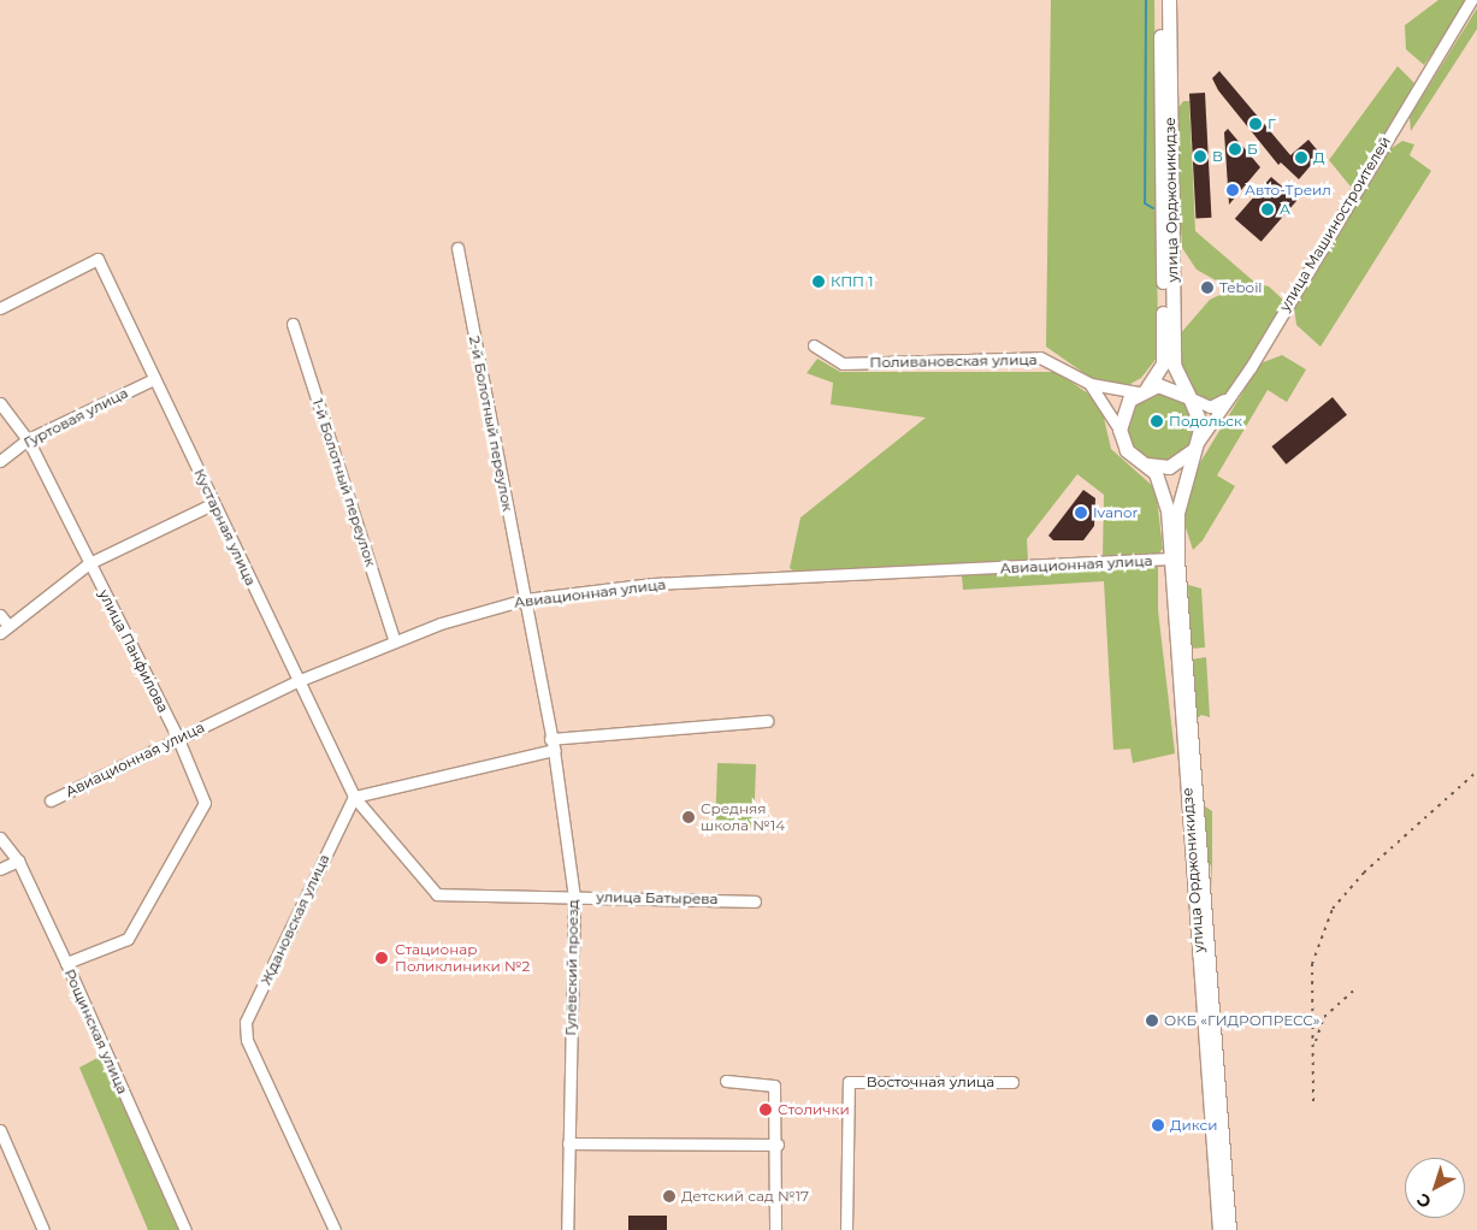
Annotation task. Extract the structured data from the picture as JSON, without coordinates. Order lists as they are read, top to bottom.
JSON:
{
  "streets": {
    "main road": ["улица Орджоникидзе"],
    "street": [
      "улица Машиностроителей",
      "Поливановская улица",
      "Гуртовая улица",
      "2-й Болотный переулок",
      "1-й Болотный переулок",
      "Кустарная улица",
      "Авиационная улица",
      "улица Панфилова",
      "улица Батырева",
      "Ждановская улица",
      "Гулёвский проезд",
      "Рощинская улица",
      "Восточная улица"
    ]
  },
  "crossings": [
    ["улица Орджоникидзе", "улица Машиностроителей"],
    ["улица Орджоникидзе", "Авиационная улица"],
    ["Гуртовая улица", "Кустарная улица"],
    ["Гуртовая улица", "улица Панфилова"],
    ["2-й Болотный переулок", "Авиационная улица"],
    ["2-й Болотный переулок", "Гулёвский проезд"],
    ["1-й Болотный переулок", "Авиационная улица"],
    ["Кустарная улица", "Авиационная улица"],
    ["Кустарная улица", "улица Батырева"],
    ["Кустарная улица", "Ждановская улица"],
    ["Авиационная улица", "улица Панфилова"],
    ["Авиационная улица", "Гулёвский проезд"],
    ["улица Панфилова", "Рощинская улица"],
    ["улица Батырева", "Ждановская улица"],
    ["улица Батырева", "Гулёвский проезд"]
  ],
  "places": [
    "Г",
    "Б",
    "В",
    "Д",
    "Авто-Треил",
    "А",
    "КПП 1",
    "Teboil",
    "Подольск",
    "Ivanor",
    "Средняя школа №14",
    "Стационар Поликлиники №2",
    "ОКБ «ГИДРОПРЕСС»",
    "Столички",
    "Дикси",
    "Детский сад №17"
  ],
  "north": "bottom left"
}
